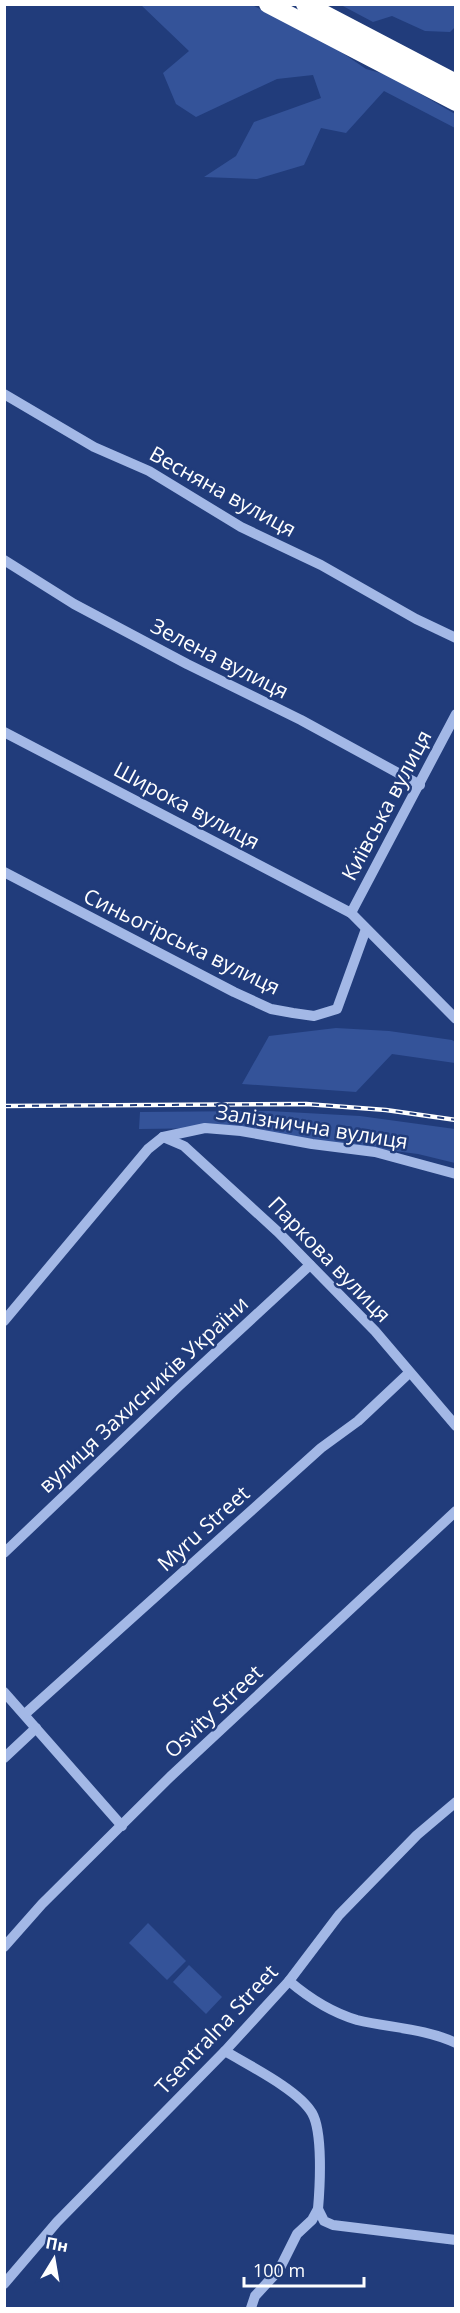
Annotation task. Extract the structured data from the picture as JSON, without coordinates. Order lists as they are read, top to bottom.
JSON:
{
  "streets": {
    "street": [
      "Весняна вулиця",
      "Зелена вулиця",
      "Широка вулиця",
      "Київська вулиця",
      "Синьогірська вулиця",
      "Залізнична вулиця",
      "Паркова вулиця",
      "вулиця Захисників України",
      "Myru Street",
      "Osvity Street",
      "Tsentralna Street"
    ]
  },
  "crossings": [
    ["Зелена вулиця", "Київська вулиця"],
    ["Широка вулиця", "Київська вулиця"],
    ["Широка вулиця", "Синьогірська вулиця"],
    ["Залізнична вулиця", "Паркова вулиця"],
    ["Паркова вулиця", "вулиця Захисників України"],
    ["Паркова вулиця", "Myru Street"]
  ],
  "scale_bar": "100 m",
  "north": "top"
}
